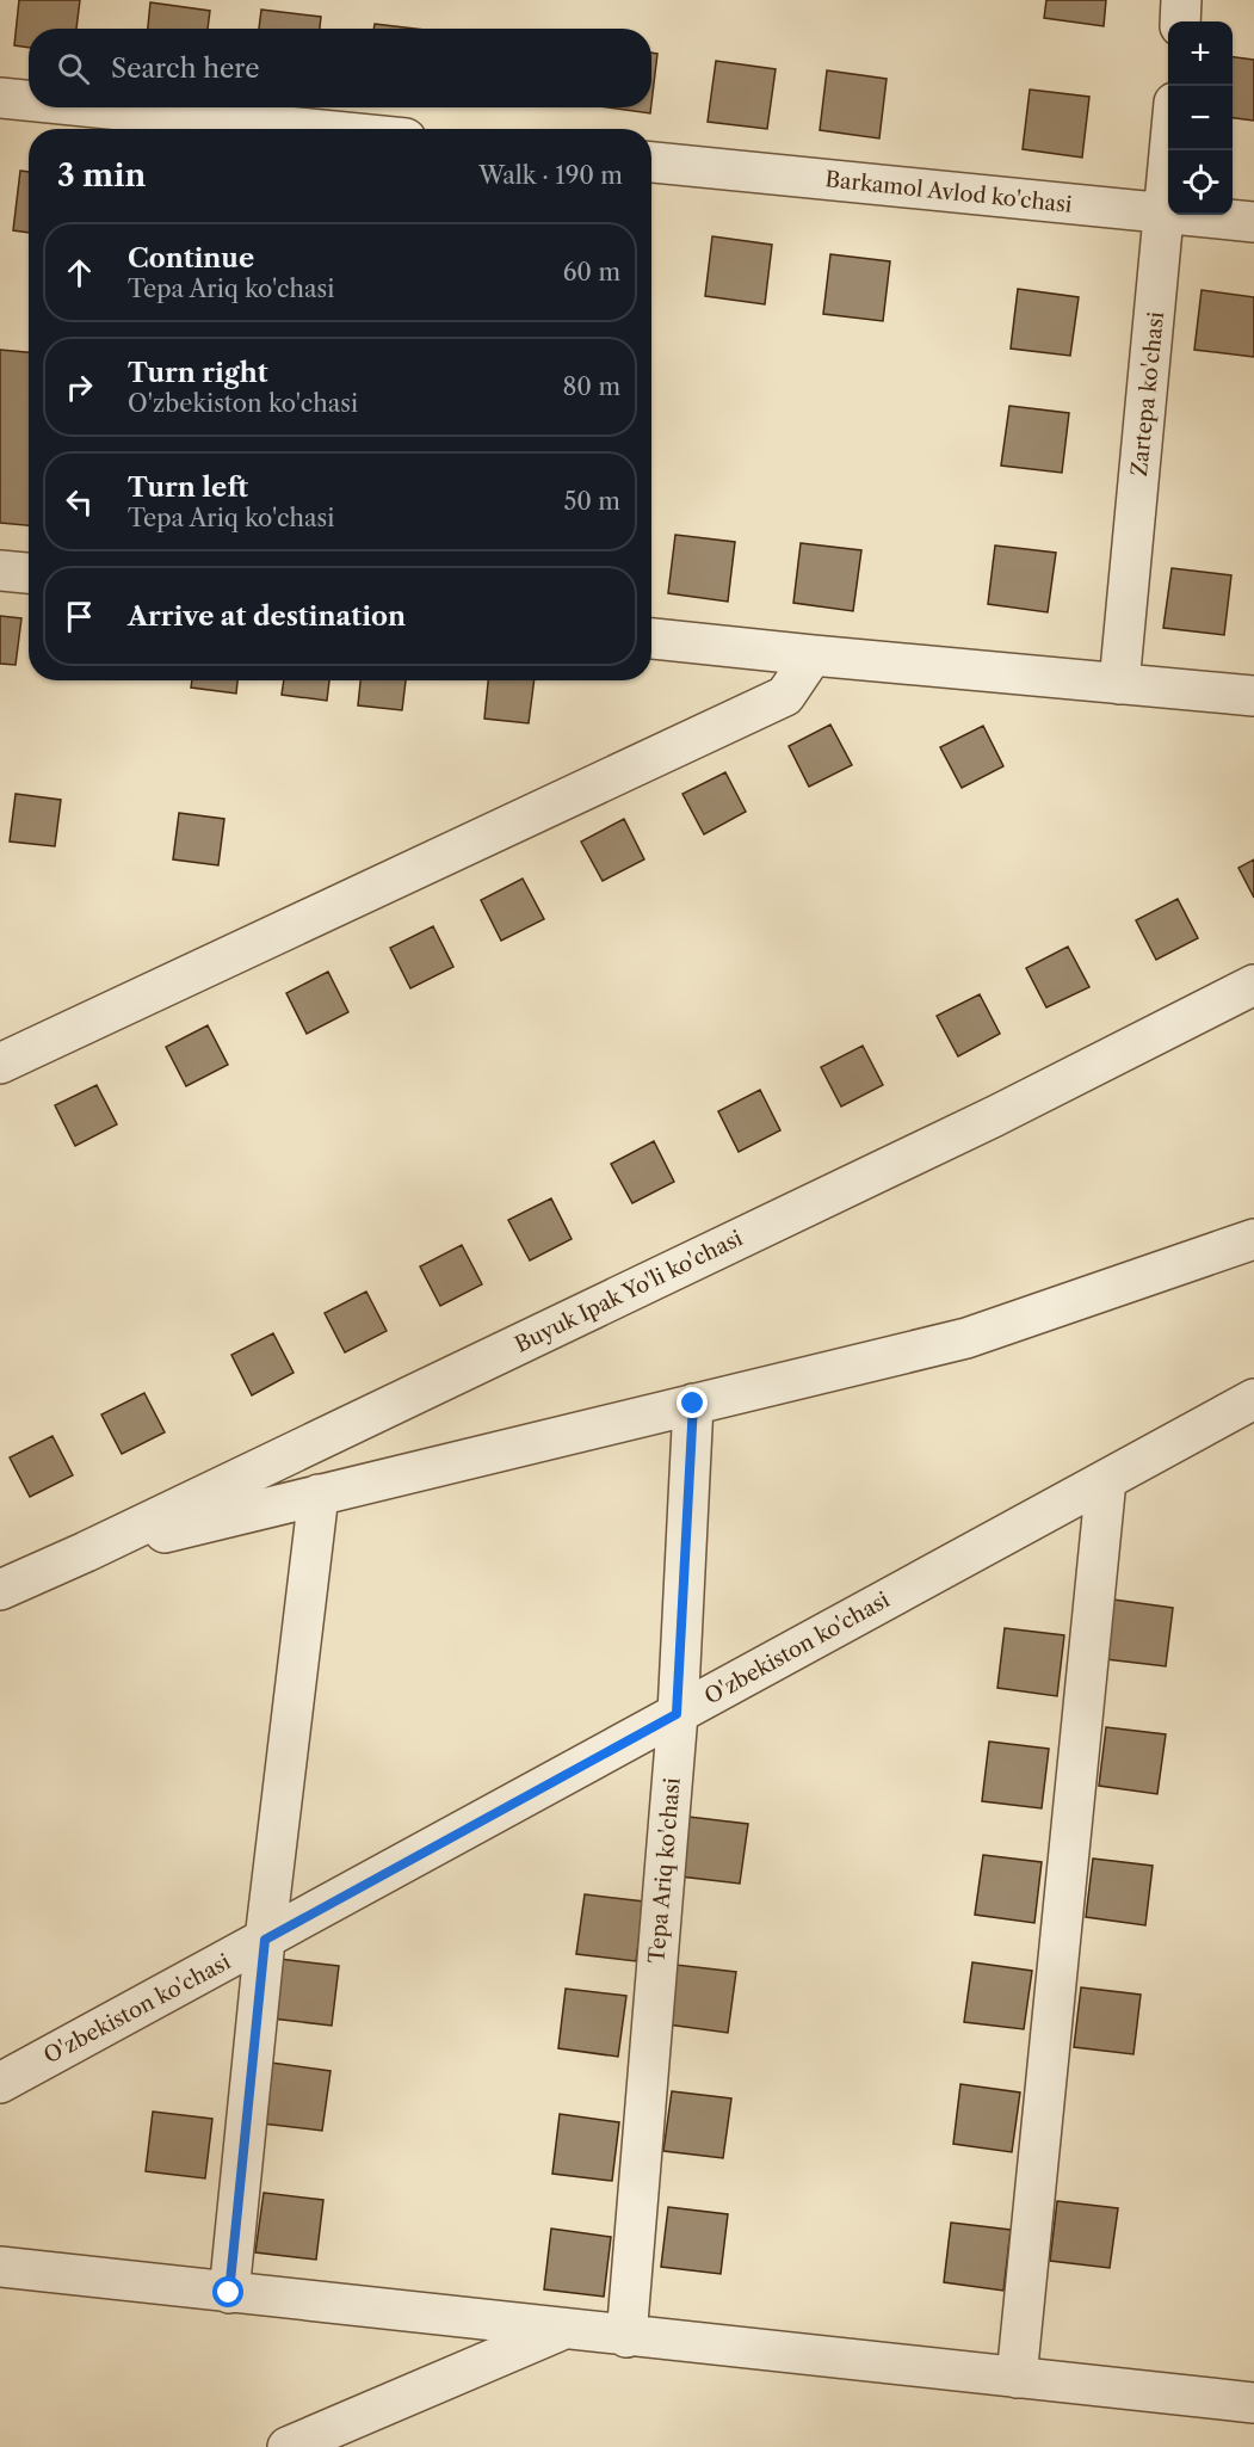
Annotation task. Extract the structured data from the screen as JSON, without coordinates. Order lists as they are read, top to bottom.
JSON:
{
  "streets": {
    "street": [
      "Barkamol Avlod ko'chasi",
      "Zartepa ko'chasi",
      "Buyuk Ipak Yo'li ko'chasi",
      "O'zbekiston ko'chasi",
      "Tepa Ariq ko'chasi"
    ]
  },
  "crossings": [
    ["Barkamol Avlod ko'chasi", "Zartepa ko'chasi"],
    ["O'zbekiston ko'chasi", "Tepa Ariq ko'chasi"]
  ],
  "page": {
    "map_buttons": ["+", "−"],
    "search": "Search here",
    "heading": ["3 min", "Walk · 190 m"],
    "list": [
      ["Continue", "Tepa Ariq ko'chasi", "60 m"],
      ["Turn right", "O'zbekiston ko'chasi", "80 m"],
      ["Turn left", "Tepa Ariq ko'chasi", "50 m"],
      "Arrive at destination"
    ]
  }
}
